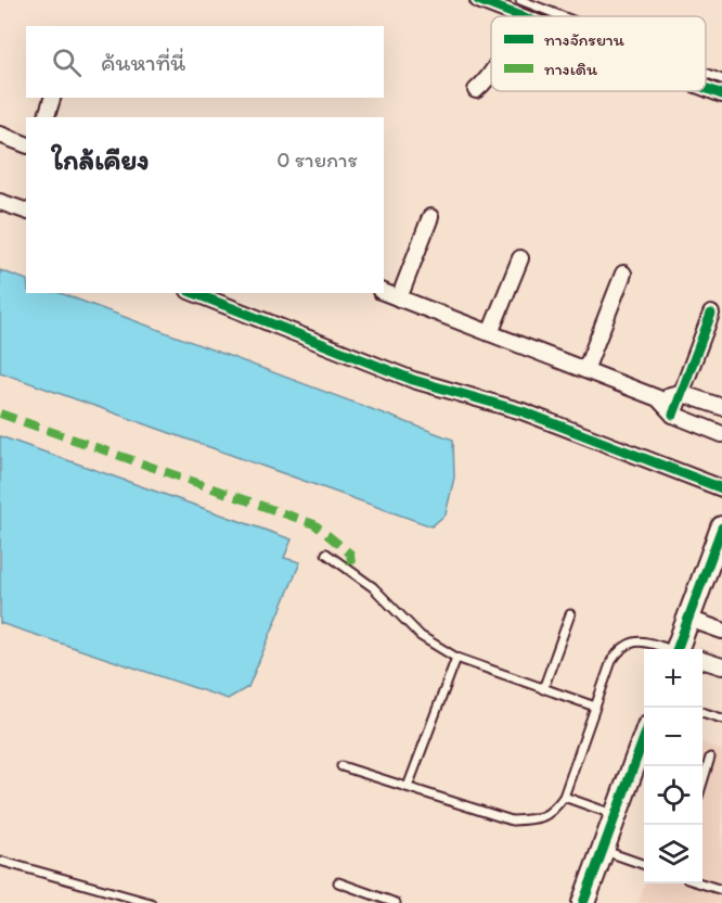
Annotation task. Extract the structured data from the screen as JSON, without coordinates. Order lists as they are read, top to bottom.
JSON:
{
  "legend": ["ทางจักรยาน", "ทางเดิน"],
  "page": {
    "search": "ค้นหาที่นี่",
    "heading": ["ใกล้เคียง", "0 รายการ"],
    "map_buttons": ["+", "−"]
  }
}
